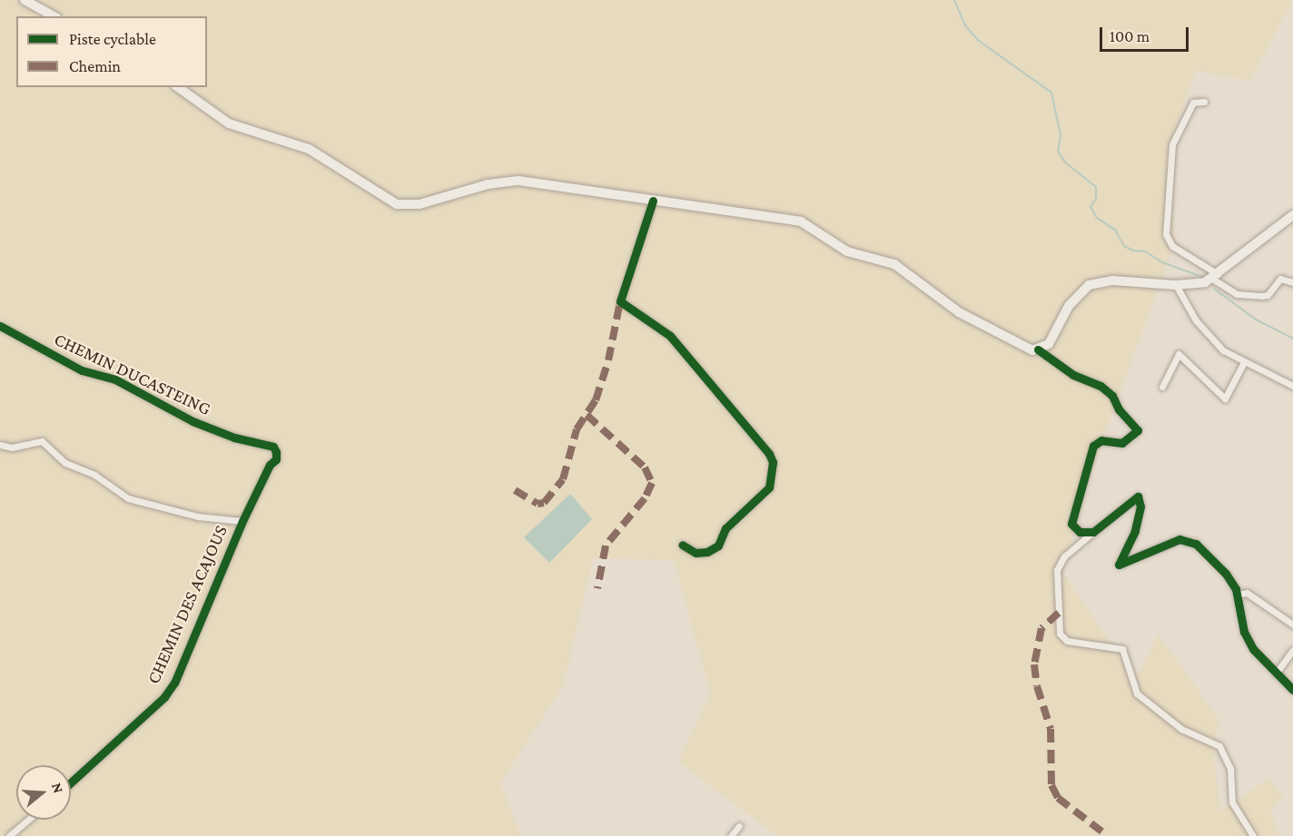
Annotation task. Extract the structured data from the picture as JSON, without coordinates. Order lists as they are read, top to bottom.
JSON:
{
  "streets": {
    "street": ["CHEMIN DUCASTEING", "CHEMIN DES ACAJOUS"]
  },
  "crossings": [
    ["CHEMIN DUCASTEING", "CHEMIN DES ACAJOUS"]
  ],
  "legend": ["Piste cyclable", "Chemin"],
  "scale_bar": "100 m",
  "north": "right"
}
